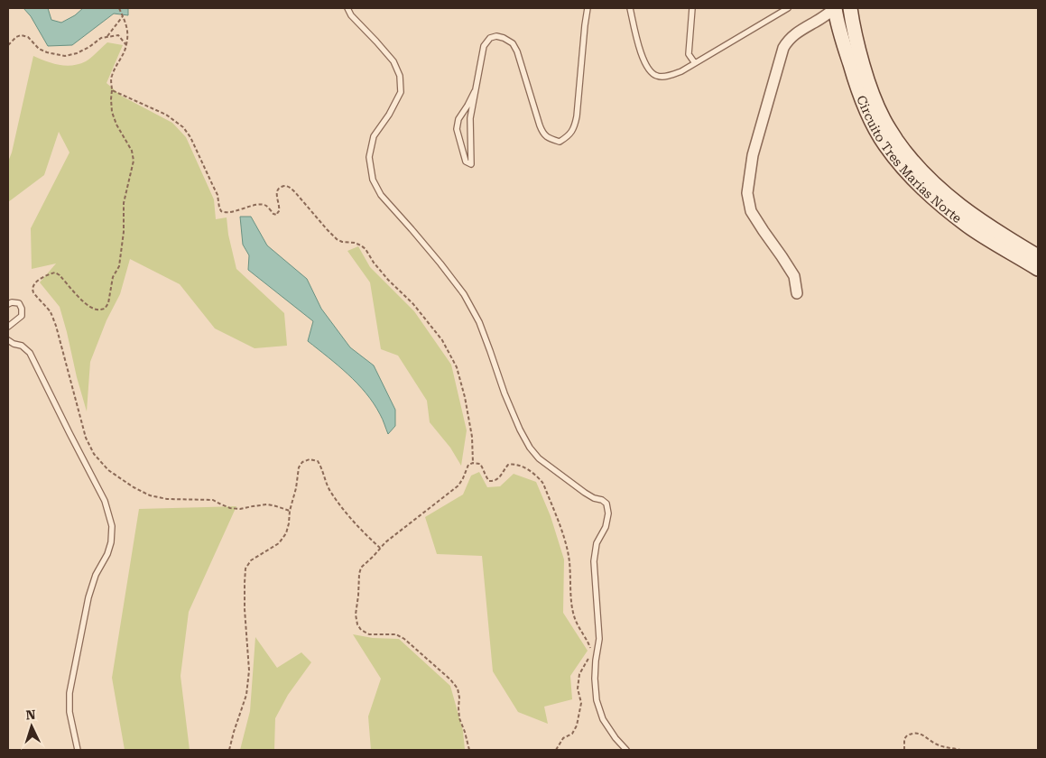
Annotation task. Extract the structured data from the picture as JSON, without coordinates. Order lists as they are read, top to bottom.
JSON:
{
  "streets": {
    "street": ["Circuito Tres Marías Norte"]
  },
  "north": "top"
}
